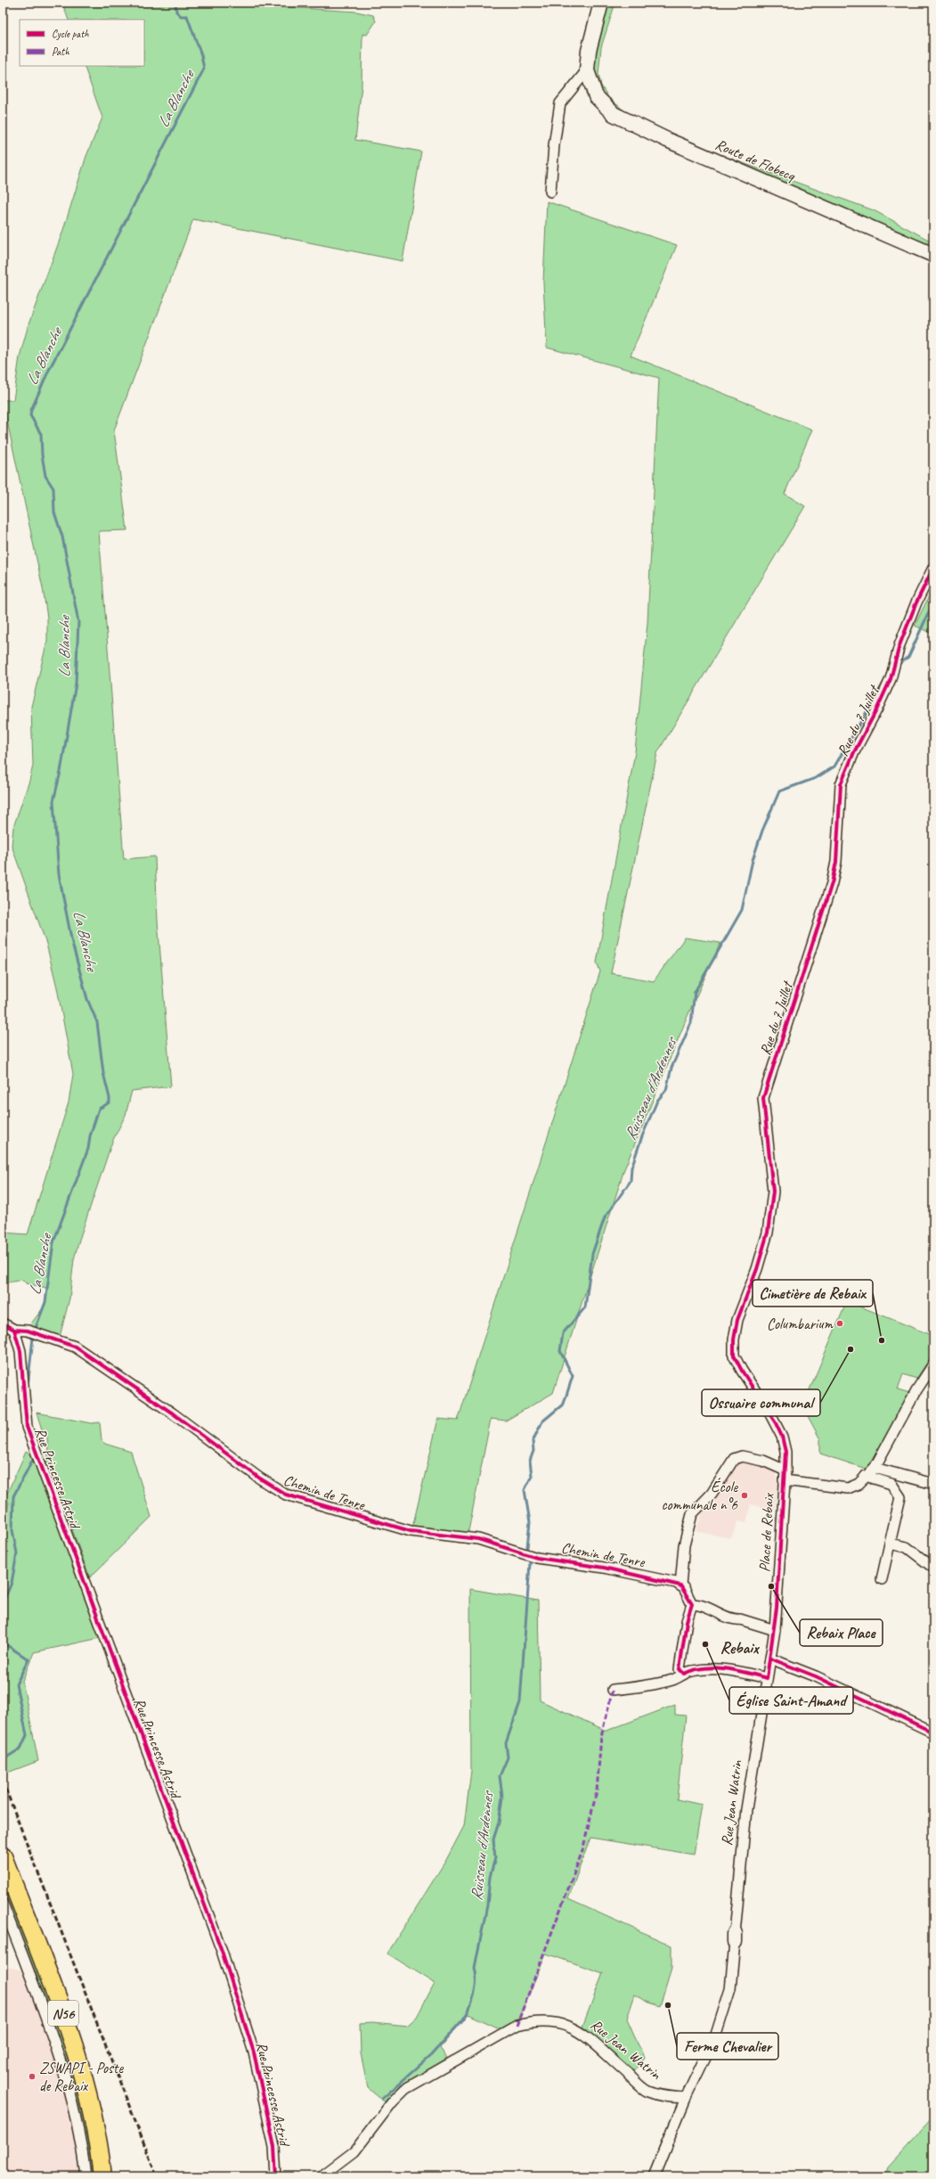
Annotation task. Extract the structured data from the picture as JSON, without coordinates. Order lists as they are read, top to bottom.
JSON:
{
  "streets": {
    "highway": ["N56"],
    "street": [
      "Route de Flobecq",
      "Rue du 7 Juillet",
      "Rue Princesse Astrid",
      "Chemin de Tenre",
      "Place de Rebaix",
      "Rue Jean Watrin"
    ]
  },
  "crossings": [
    ["Rue du 7 Juillet", "Place de Rebaix"],
    ["Rue Princesse Astrid", "Chemin de Tenre"],
    ["Place de Rebaix", "Rue Jean Watrin"]
  ],
  "districts": ["Rebaix"],
  "water": ["La Blanche", "Ruisseau d'Ardennes"],
  "places": [
    "Columbarium",
    "Cimetière de Rebaix",
    "Ossuaire communal",
    "École communale n°6",
    "Rebaix Place",
    "Église Saint-Amand",
    "Ferme Chevalier",
    "ZSWAPI - Poste de Rebaix"
  ],
  "legend": ["Cycle path", "Path"]
}
